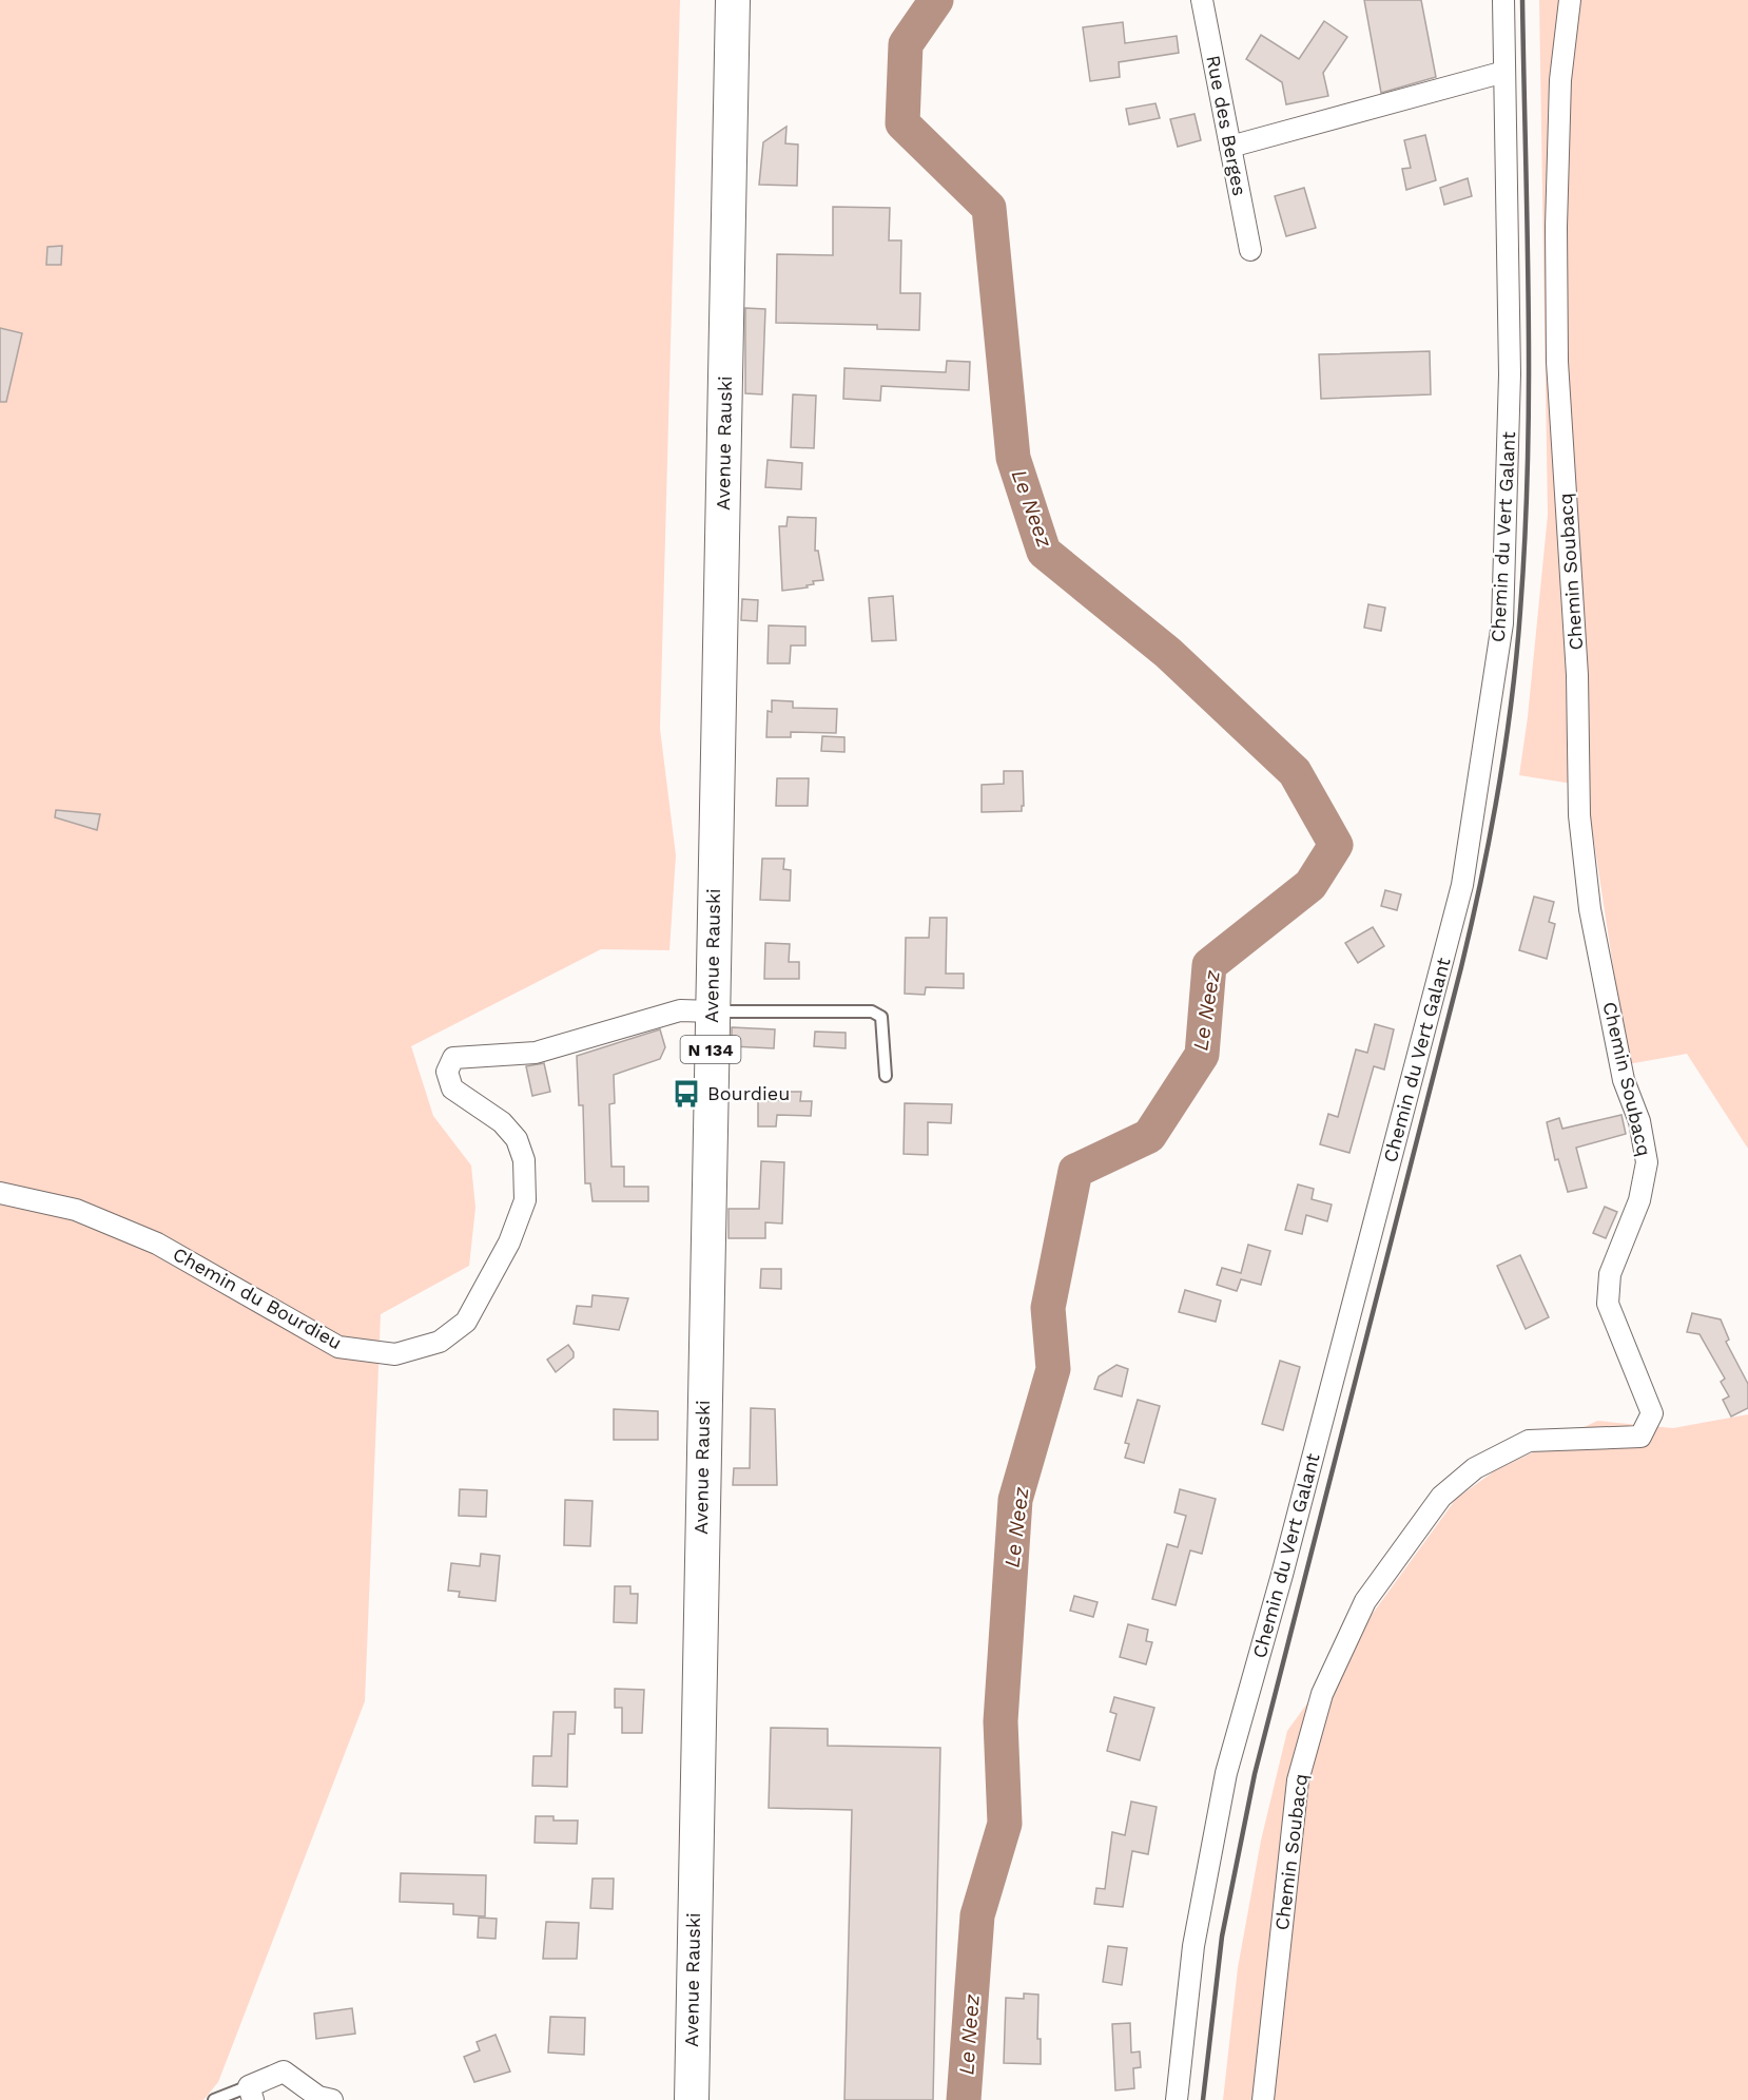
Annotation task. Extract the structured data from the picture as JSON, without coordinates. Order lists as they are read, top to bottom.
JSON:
{
  "streets": {
    "main road": ["Avenue Rauski", "N 134"],
    "street": [
      "Rue des Berges",
      "Chemin du Vert Galant",
      "Chemin Soubacq",
      "Chemin du Bourdieu"
    ]
  },
  "crossings": [
    ["Avenue Rauski", "Chemin du Bourdieu"]
  ],
  "water": ["Le Neez"],
  "places": {
    "bus stop": ["Bourdieu"]
  }
}
